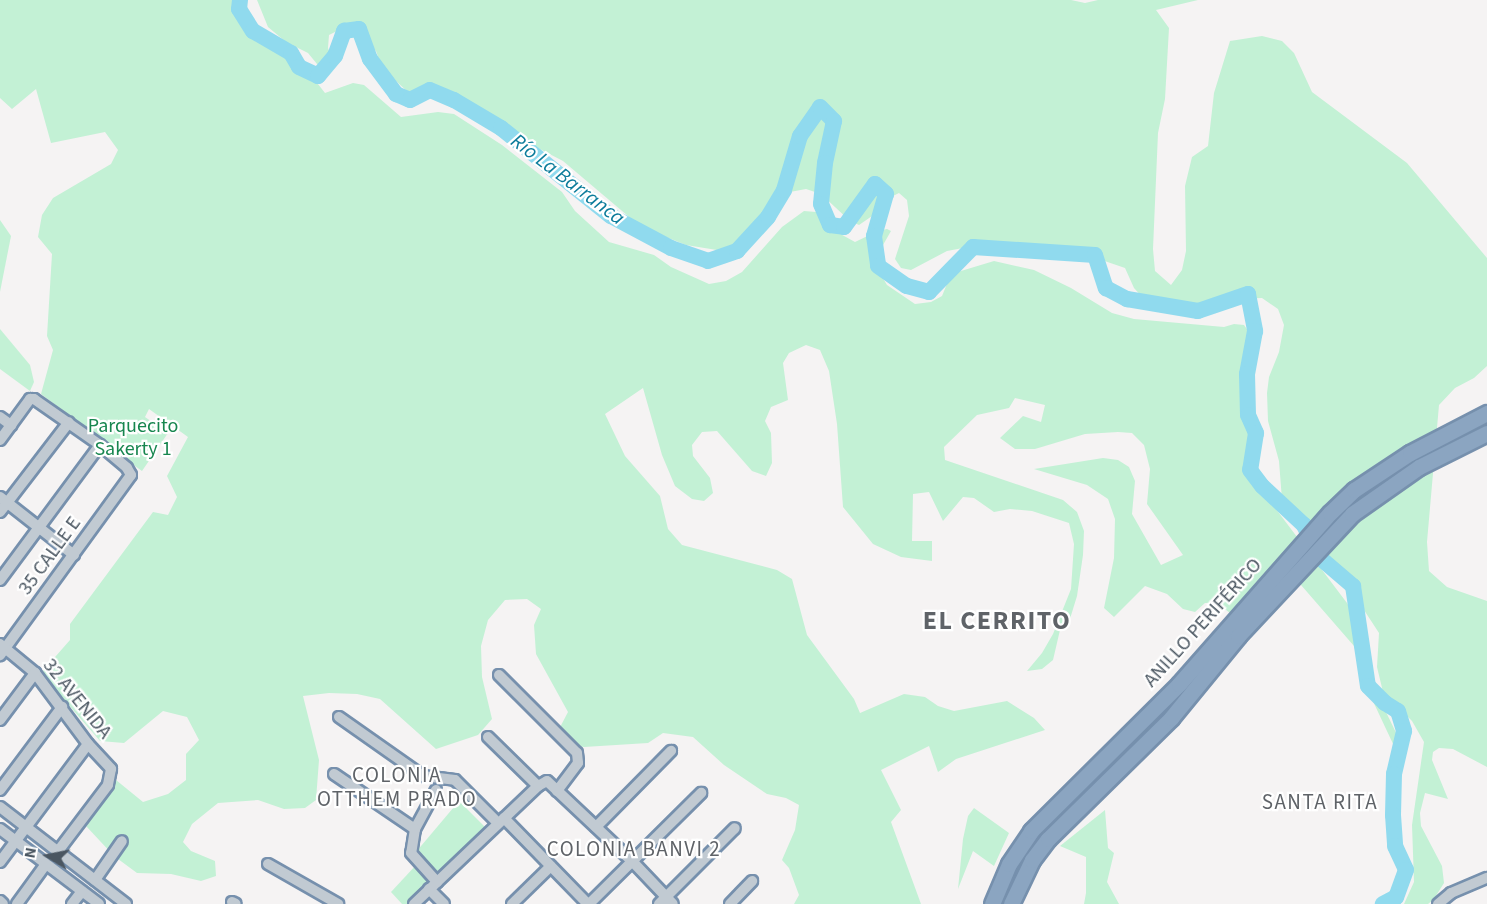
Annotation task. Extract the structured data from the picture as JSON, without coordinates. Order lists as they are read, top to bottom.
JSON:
{
  "streets": {
    "highway": ["ANILLO PERIFÉRICO"],
    "street": ["35 CALLE E", "32 AVENIDA"]
  },
  "crossings": [
    ["35 CALLE E", "32 AVENIDA"]
  ],
  "districts": [
    "EL CERRITO",
    "COLONIA OTTHEM PRADO",
    "SANTA RITA",
    "COLONIA BANVI 2"
  ],
  "water": ["Río La Barranca"],
  "parks": ["Parquecito Sakerty 1"],
  "north": "left"
}
